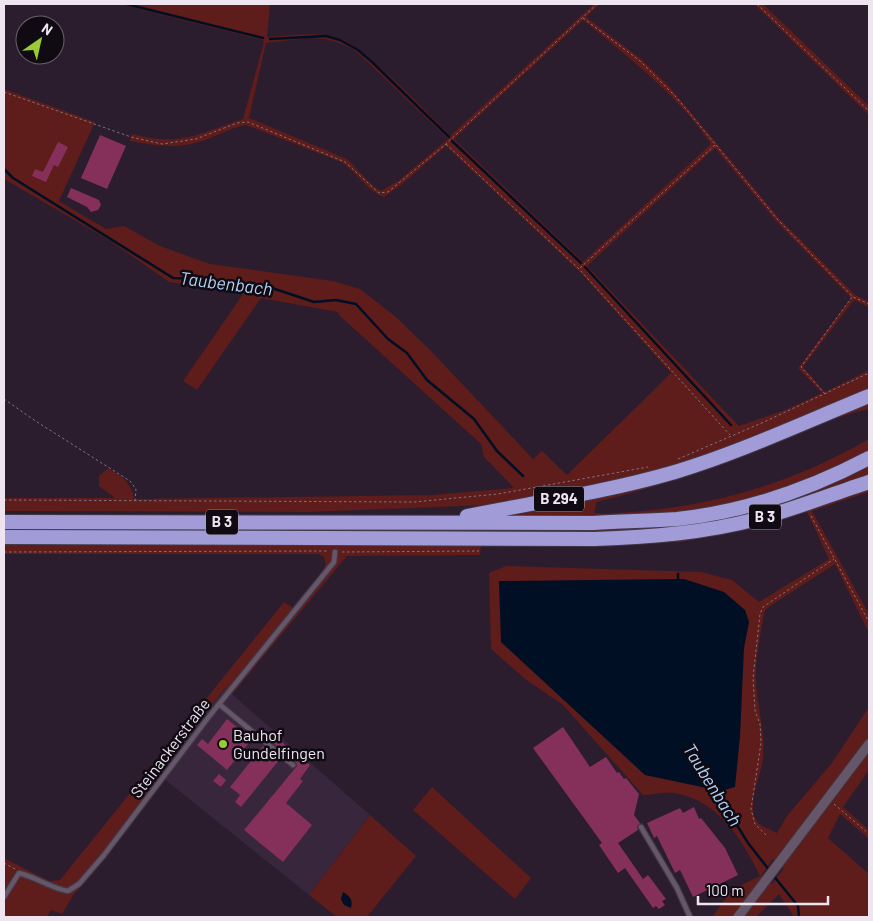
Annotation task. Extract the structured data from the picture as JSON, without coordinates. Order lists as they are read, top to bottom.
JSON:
{
  "streets": {
    "highway": ["B 294", "B 3"],
    "lane": ["Steinackerstraße"]
  },
  "crossings": [
    ["B 294", "B 3"]
  ],
  "water": ["Taubenbach"],
  "places": ["Bauhof Gundelfingen"],
  "scale_bar": "100 m",
  "north": "top right"
}
